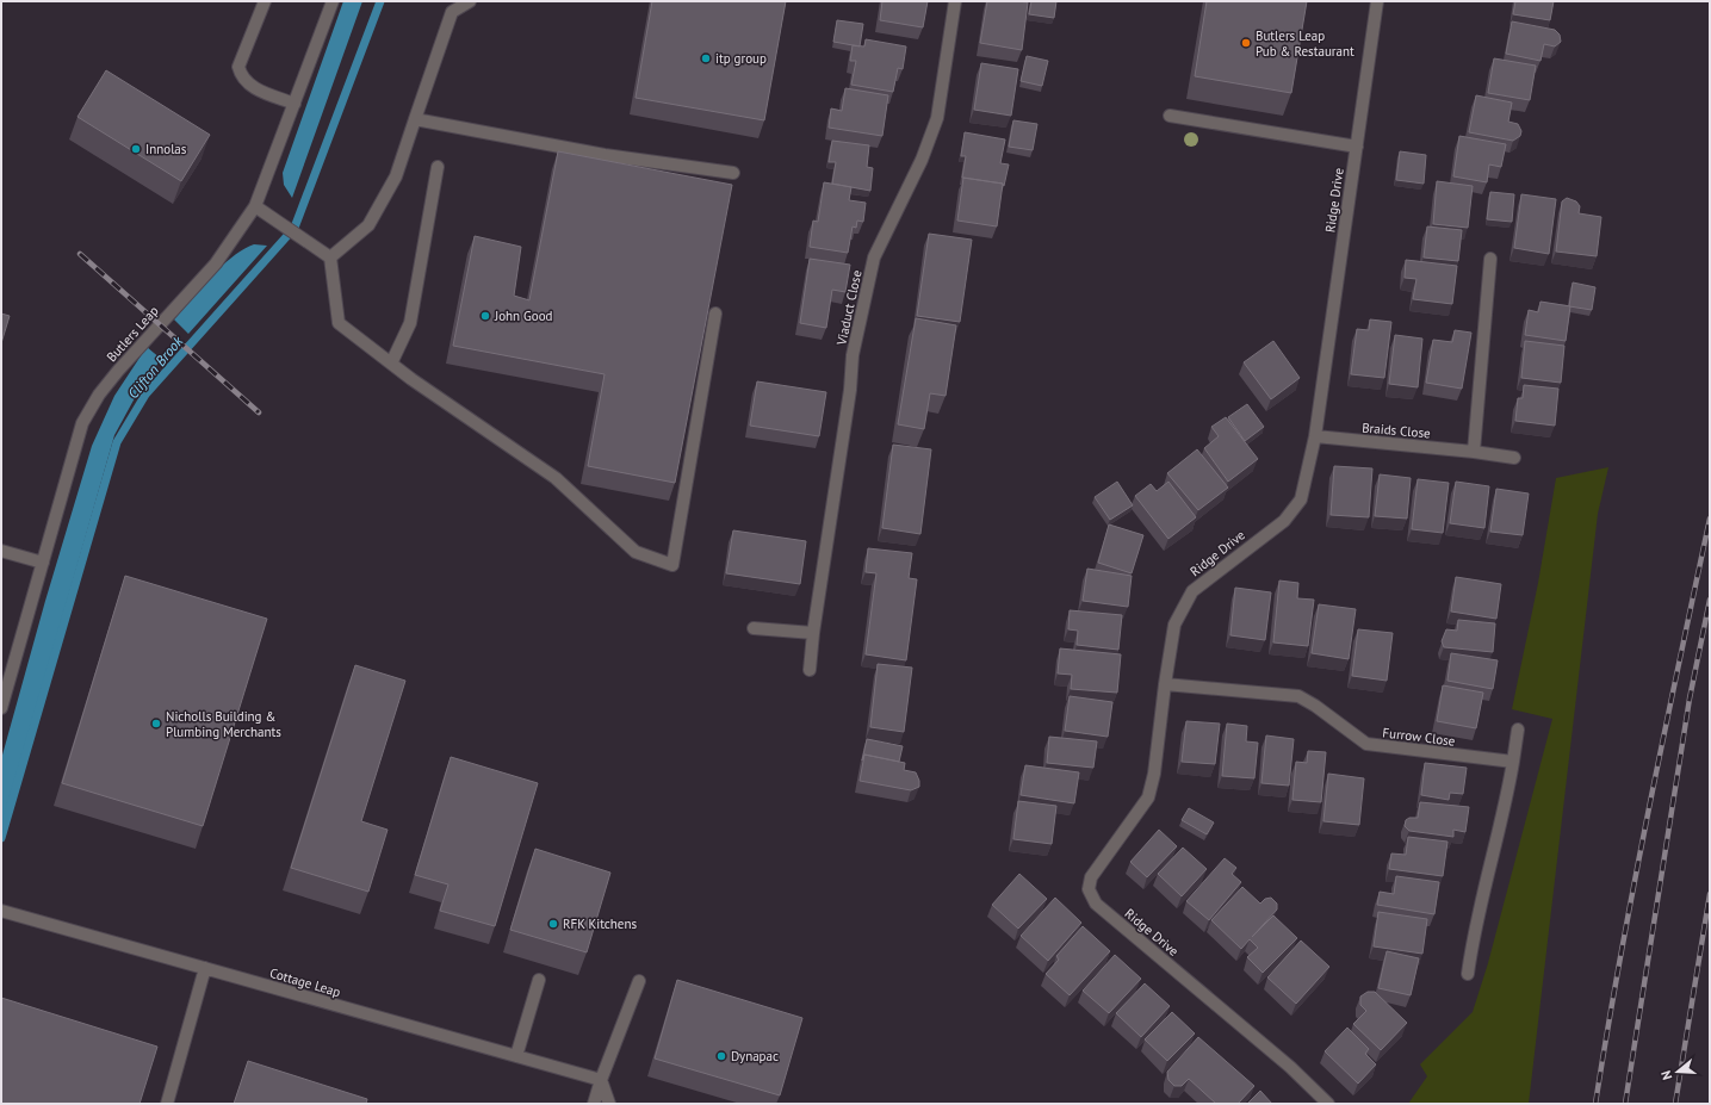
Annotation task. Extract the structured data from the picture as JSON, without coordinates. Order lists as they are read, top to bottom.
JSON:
{
  "streets": {
    "street": [
      "Ridge Drive",
      "Viaduct Close",
      "Butlers Leap",
      "Braids Close",
      "Furrow Close",
      "Cottage Leap"
    ]
  },
  "crossings": [
    ["Ridge Drive", "Braids Close"],
    ["Ridge Drive", "Furrow Close"]
  ],
  "water": ["Clifton Brook"],
  "places": [
    "Butlers Leap Pub & Restaurant",
    "itp group",
    "Innolas",
    "John Good",
    "Nicholls Building & Plumbing Merchants",
    "RFK Kitchens",
    "Dynapac"
  ],
  "north": "left"
}
